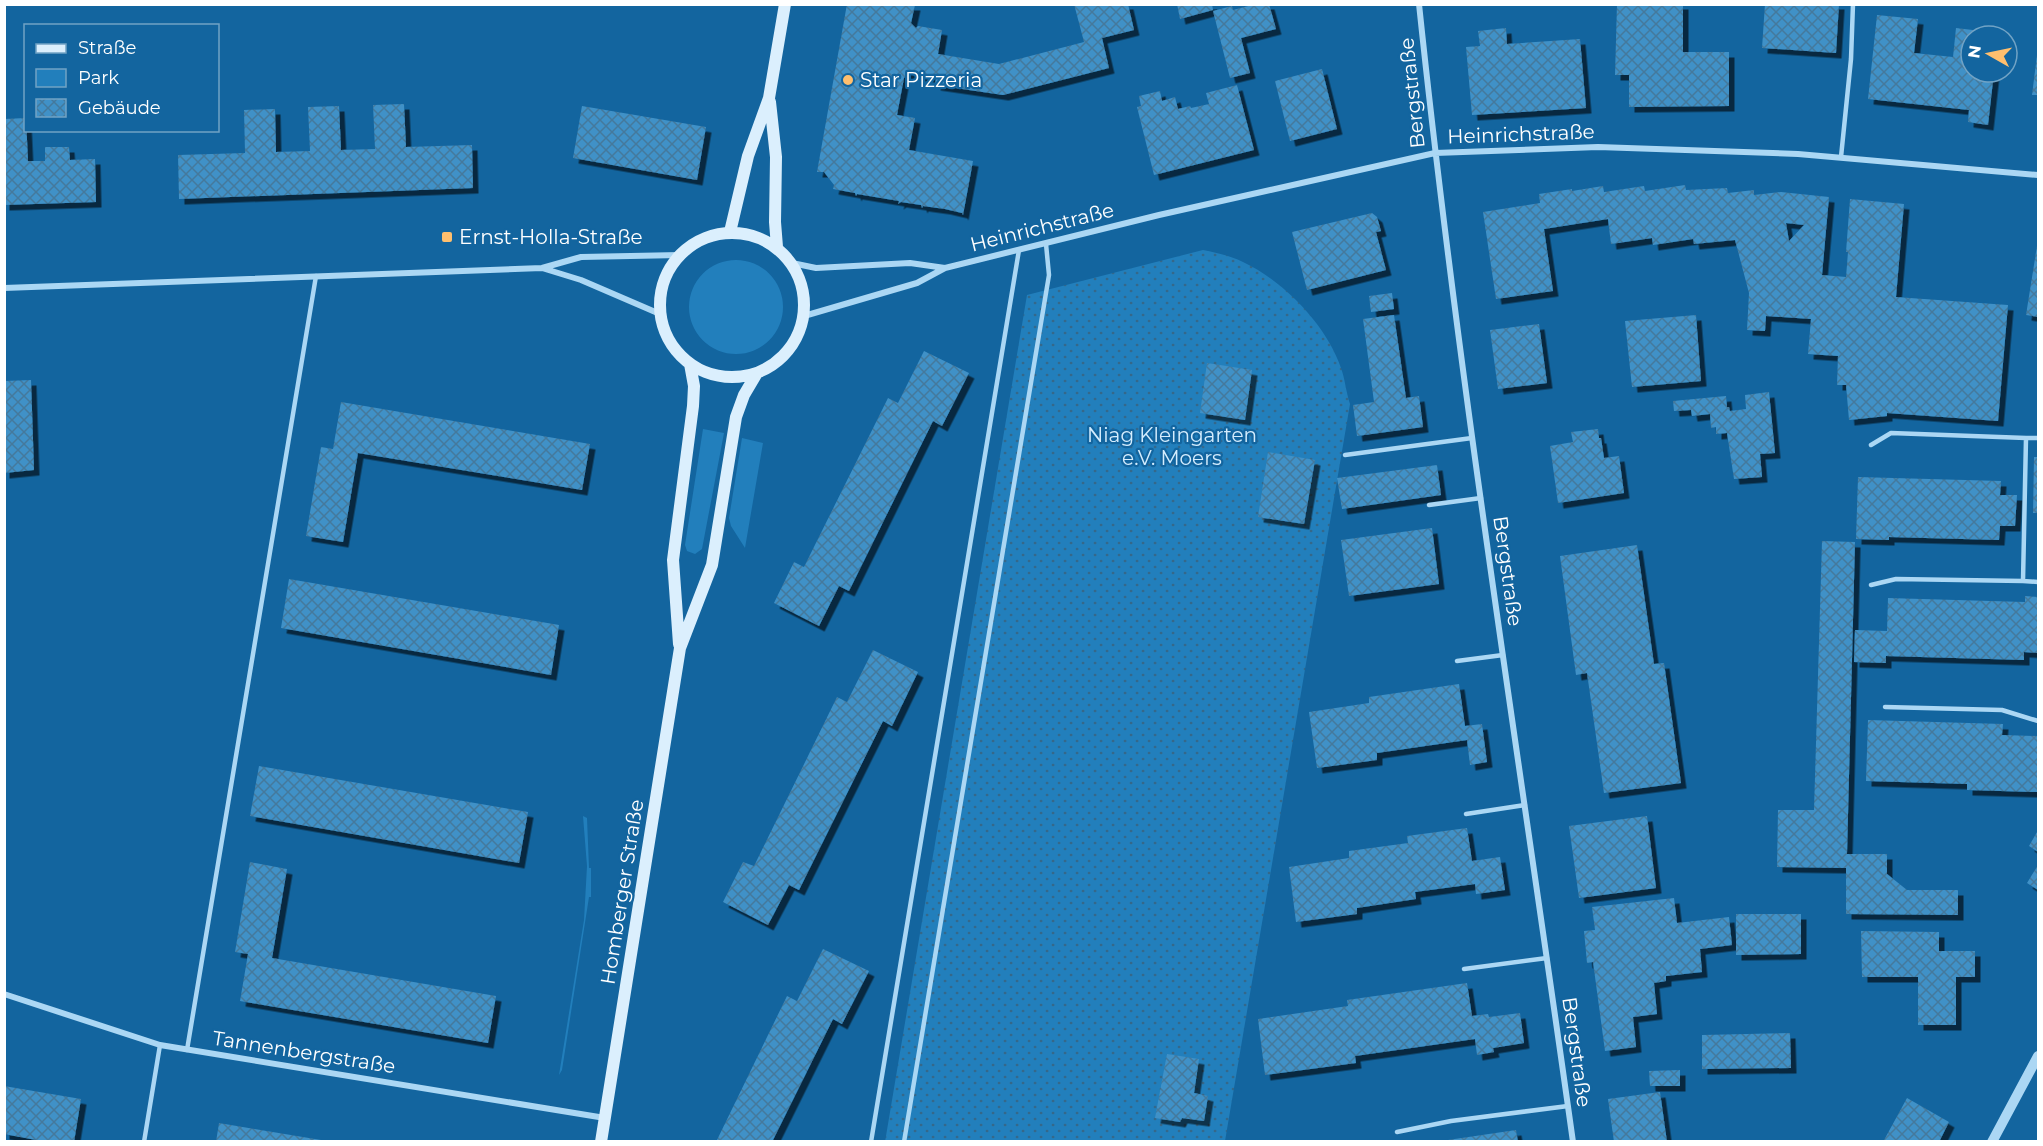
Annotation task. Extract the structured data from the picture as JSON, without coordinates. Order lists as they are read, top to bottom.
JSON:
{
  "streets": {
    "main road": ["Homberger Straße"],
    "street": ["Bergstraße", "Heinrichstraße", "Tannenbergstraße"]
  },
  "crossings": [
    ["Bergstraße", "Heinrichstraße"],
    ["Heinrichstraße", "Homberger Straße"],
    ["Homberger Straße", "Tannenbergstraße"]
  ],
  "parks": ["Niag Kleingarten e.V. Moers"],
  "places": {
    "other": ["Star Pizzeria"],
    "transit": ["Ernst-Holla-Straße"]
  },
  "legend": ["Straße", "Park", "Gebäude"],
  "north": "left"
}
